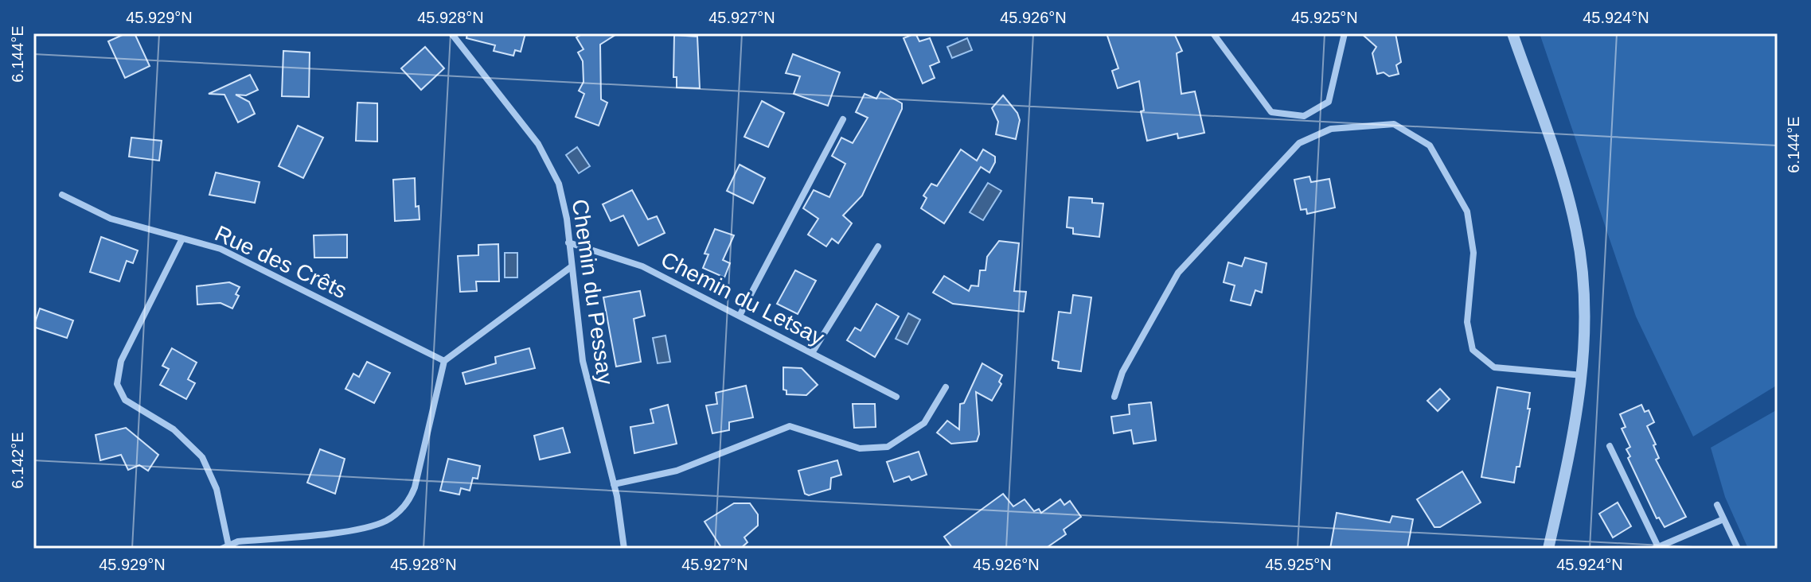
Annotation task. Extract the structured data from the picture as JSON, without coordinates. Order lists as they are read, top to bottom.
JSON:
{
  "streets": {
    "street": ["Rue des Crêts", "Chemin du Pessay", "Chemin du Letsay"]
  },
  "crossings": [
    ["Chemin du Pessay", "Chemin du Letsay"]
  ],
  "coordinates": [
    "45.929°N",
    "45.928°N",
    "45.927°N",
    "45.926°N",
    "45.925°N",
    "45.924°N",
    "6.144°E",
    "6.142°E"
  ]
}
